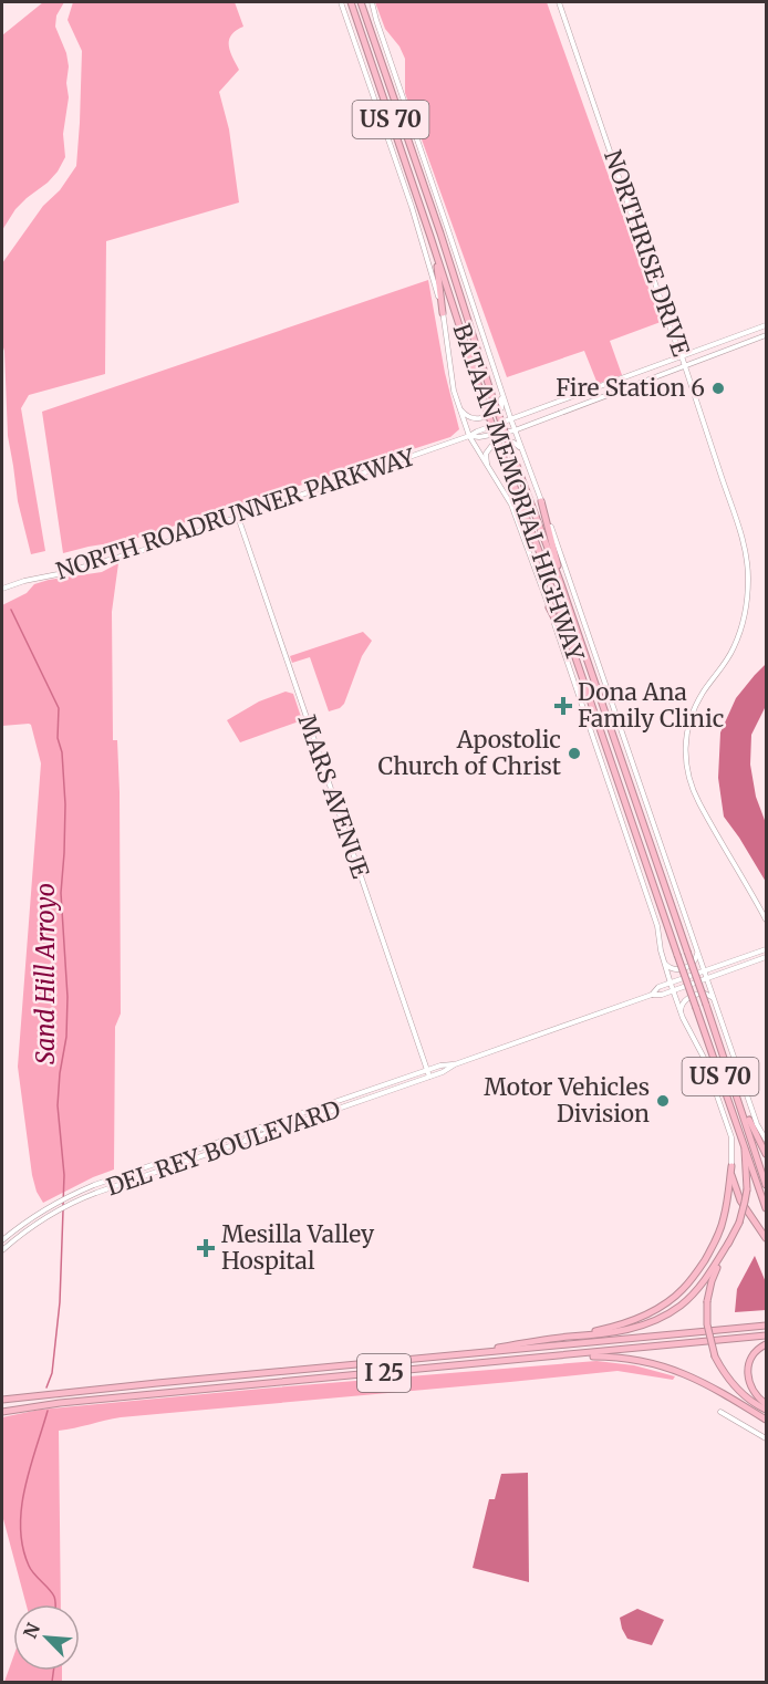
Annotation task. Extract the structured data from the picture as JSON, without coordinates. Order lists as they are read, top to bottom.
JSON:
{
  "streets": {
    "highway": ["US 70", "BATAAN MEMORIAL HIGHWAY", "I 25"],
    "main road": [
      "NORTHRISE DRIVE",
      "NORTH ROADRUNNER PARKWAY",
      "MARS AVENUE",
      "DEL REY BOULEVARD"
    ]
  },
  "crossings": [
    ["NORTHRISE DRIVE", "NORTH ROADRUNNER PARKWAY"],
    ["NORTH ROADRUNNER PARKWAY", "MARS AVENUE"],
    ["MARS AVENUE", "DEL REY BOULEVARD"]
  ],
  "water": ["Sand Hill Arroyo"],
  "places": {
    "other": ["Fire Station 6", "Apostolic Church of Christ", "Motor Vehicles Division"],
    "health": ["Dona Ana Family Clinic", "Mesilla Valley Hospital"]
  },
  "north": "top left"
}
